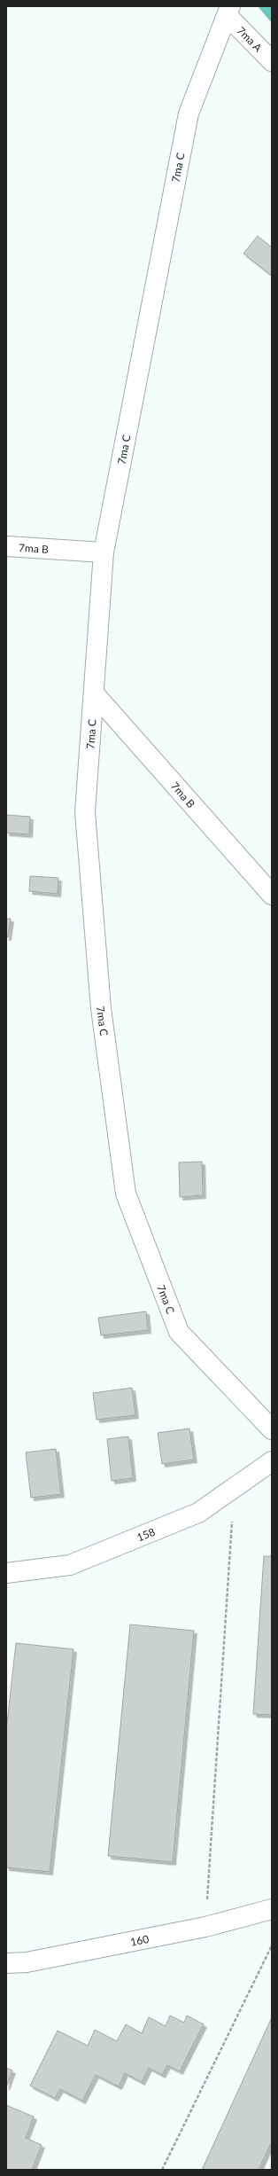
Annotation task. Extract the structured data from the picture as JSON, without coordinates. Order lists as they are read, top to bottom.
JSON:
{
  "streets": {
    "street": [
      "7ma A",
      "7ma C",
      "7ma B",
      "158",
      "160"
    ]
  },
  "crossings": [
    ["7ma A", "7ma C"],
    ["7ma C", "7ma B"]
  ]
}
